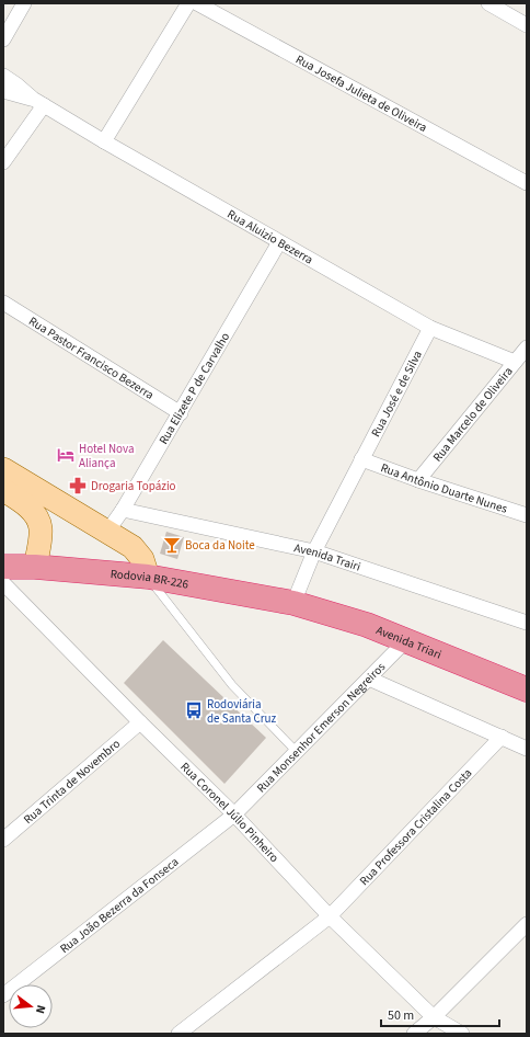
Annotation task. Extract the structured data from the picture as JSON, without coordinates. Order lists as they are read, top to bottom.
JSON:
{
  "streets": {
    "highway": ["Rodovia BR-226", "Avenida Triari"],
    "street": [
      "Rua Josefa Julieta de Oliveira",
      "Rua Aluizio Bezerra",
      "Rua Pastor Francisco Bezerra",
      "Rua Elizete P de Carvalho",
      "Rua José e de Silva",
      "Rua Marcelo de Oliveira",
      "Rua Antônio Duarte Nunes",
      "Avenida Trairi",
      "Rua Monsenhor Emerson Negreiros",
      "Rua Trinta de Novembro",
      "Rua Coronel Júlio Pinheiro",
      "Rua Professora Cristalina Costa",
      "Rua João Bezerra da Fonseca"
    ]
  },
  "crossings": [
    ["Rua Aluizio Bezerra", "Rua Elizete P de Carvalho"],
    ["Rua Aluizio Bezerra", "Rua José e de Silva"],
    ["Rua Aluizio Bezerra", "Rua Marcelo de Oliveira"],
    ["Rua Pastor Francisco Bezerra", "Rua Elizete P de Carvalho"],
    ["Rua Elizete P de Carvalho", "Avenida Trairi"],
    ["Rua José e de Silva", "Rua Antônio Duarte Nunes"],
    ["Rua José e de Silva", "Avenida Trairi"],
    ["Rua José e de Silva", "Rodovia BR-226"],
    ["Rua José e de Silva", "Avenida Triari"],
    ["Rua Marcelo de Oliveira", "Rua Antônio Duarte Nunes"],
    ["Rodovia BR-226", "Avenida Triari"],
    ["Avenida Triari", "Rua Monsenhor Emerson Negreiros"],
    ["Rua Monsenhor Emerson Negreiros", "Rua Coronel Júlio Pinheiro"],
    ["Rua Monsenhor Emerson Negreiros", "Rua João Bezerra da Fonseca"],
    ["Rua Trinta de Novembro", "Rua Coronel Júlio Pinheiro"],
    ["Rua Coronel Júlio Pinheiro", "Rua Professora Cristalina Costa"],
    ["Rua Coronel Júlio Pinheiro", "Rua João Bezerra da Fonseca"]
  ],
  "places": {
    "hotel": ["Hotel Nova Aliança"],
    "pharmacy": ["Drogaria Topázio"],
    "bar": ["Boca da Noite"],
    "bus stop": ["Rodoviária de Santa Cruz"]
  },
  "scale_bar": "50 m",
  "north": "right"
}
